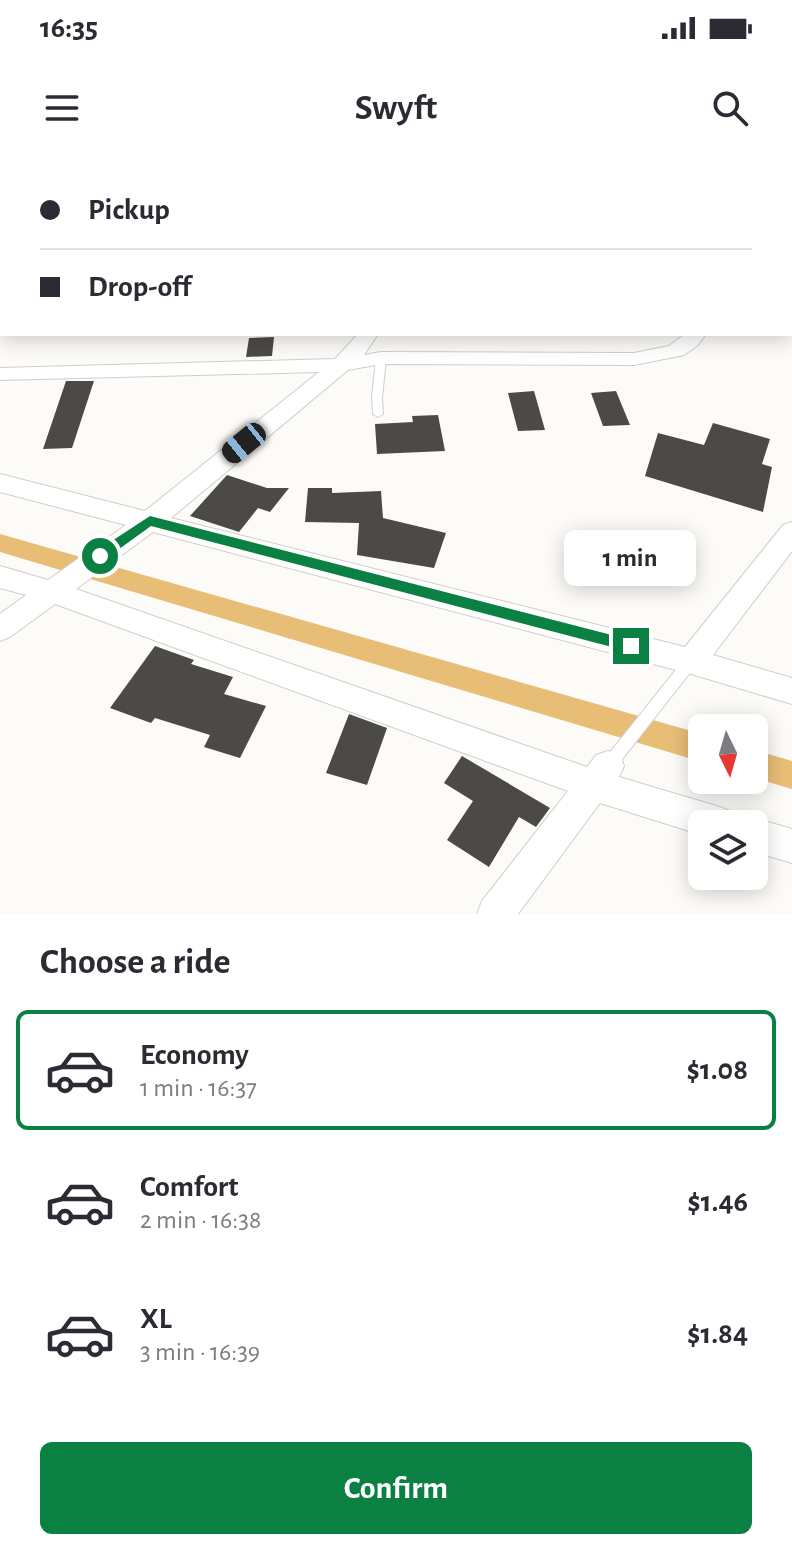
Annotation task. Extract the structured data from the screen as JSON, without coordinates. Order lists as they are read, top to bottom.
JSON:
{
  "north": "bottom",
  "page": {
    "status": "16:35",
    "header": "Swyft",
    "banner": ["Pickup", "Drop-off"],
    "bubble": "1 min",
    "heading": "Choose a ride",
    "list": [
      {
        "name": "Economy",
        "note": "1 min · 16:37",
        "value": "$1.08"
      },
      {
        "name": "Comfort",
        "note": "2 min · 16:38",
        "value": "$1.46"
      },
      {
        "name": "XL",
        "note": "3 min · 16:39",
        "value": "$1.84"
      }
    ],
    "buttons": "Confirm"
  }
}
